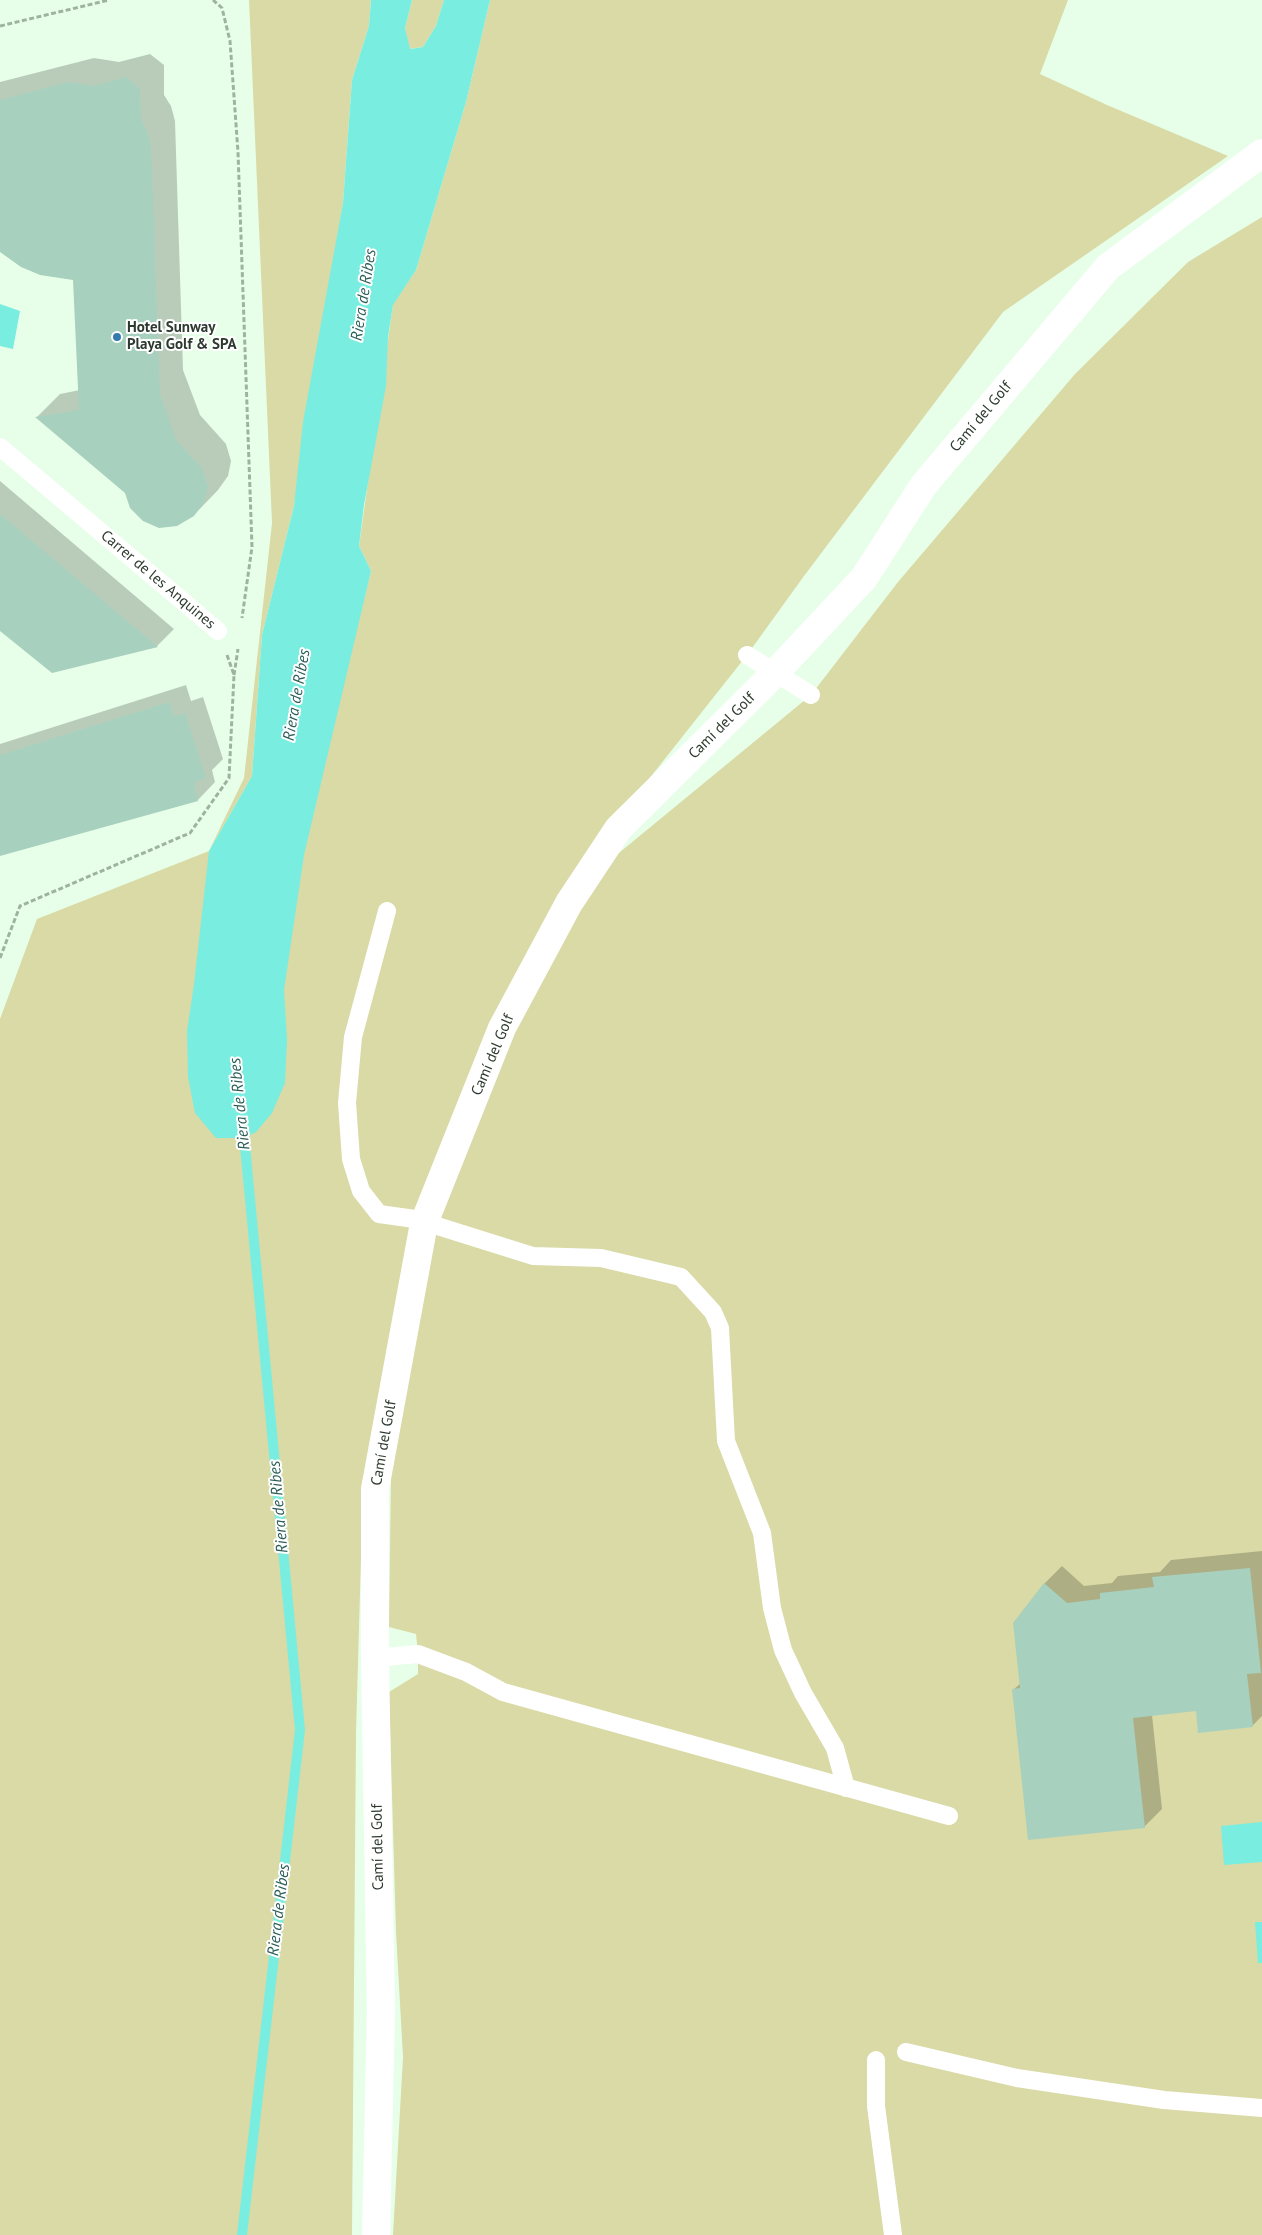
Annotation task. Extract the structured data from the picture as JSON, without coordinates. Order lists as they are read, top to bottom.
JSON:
{
  "streets": {
    "street": ["Camí del Golf"],
    "lane": ["Carrer de les Anquines"]
  },
  "water": ["Riera de Ribes"],
  "places": ["Hotel Sunway Playa Golf & SPA"]
}
